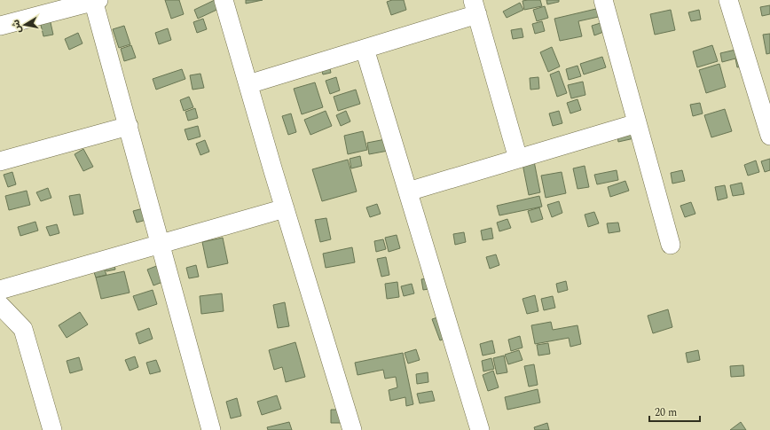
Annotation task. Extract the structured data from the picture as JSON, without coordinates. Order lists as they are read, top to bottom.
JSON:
{
  "scale_bar": "20 m",
  "north": "left"
}
